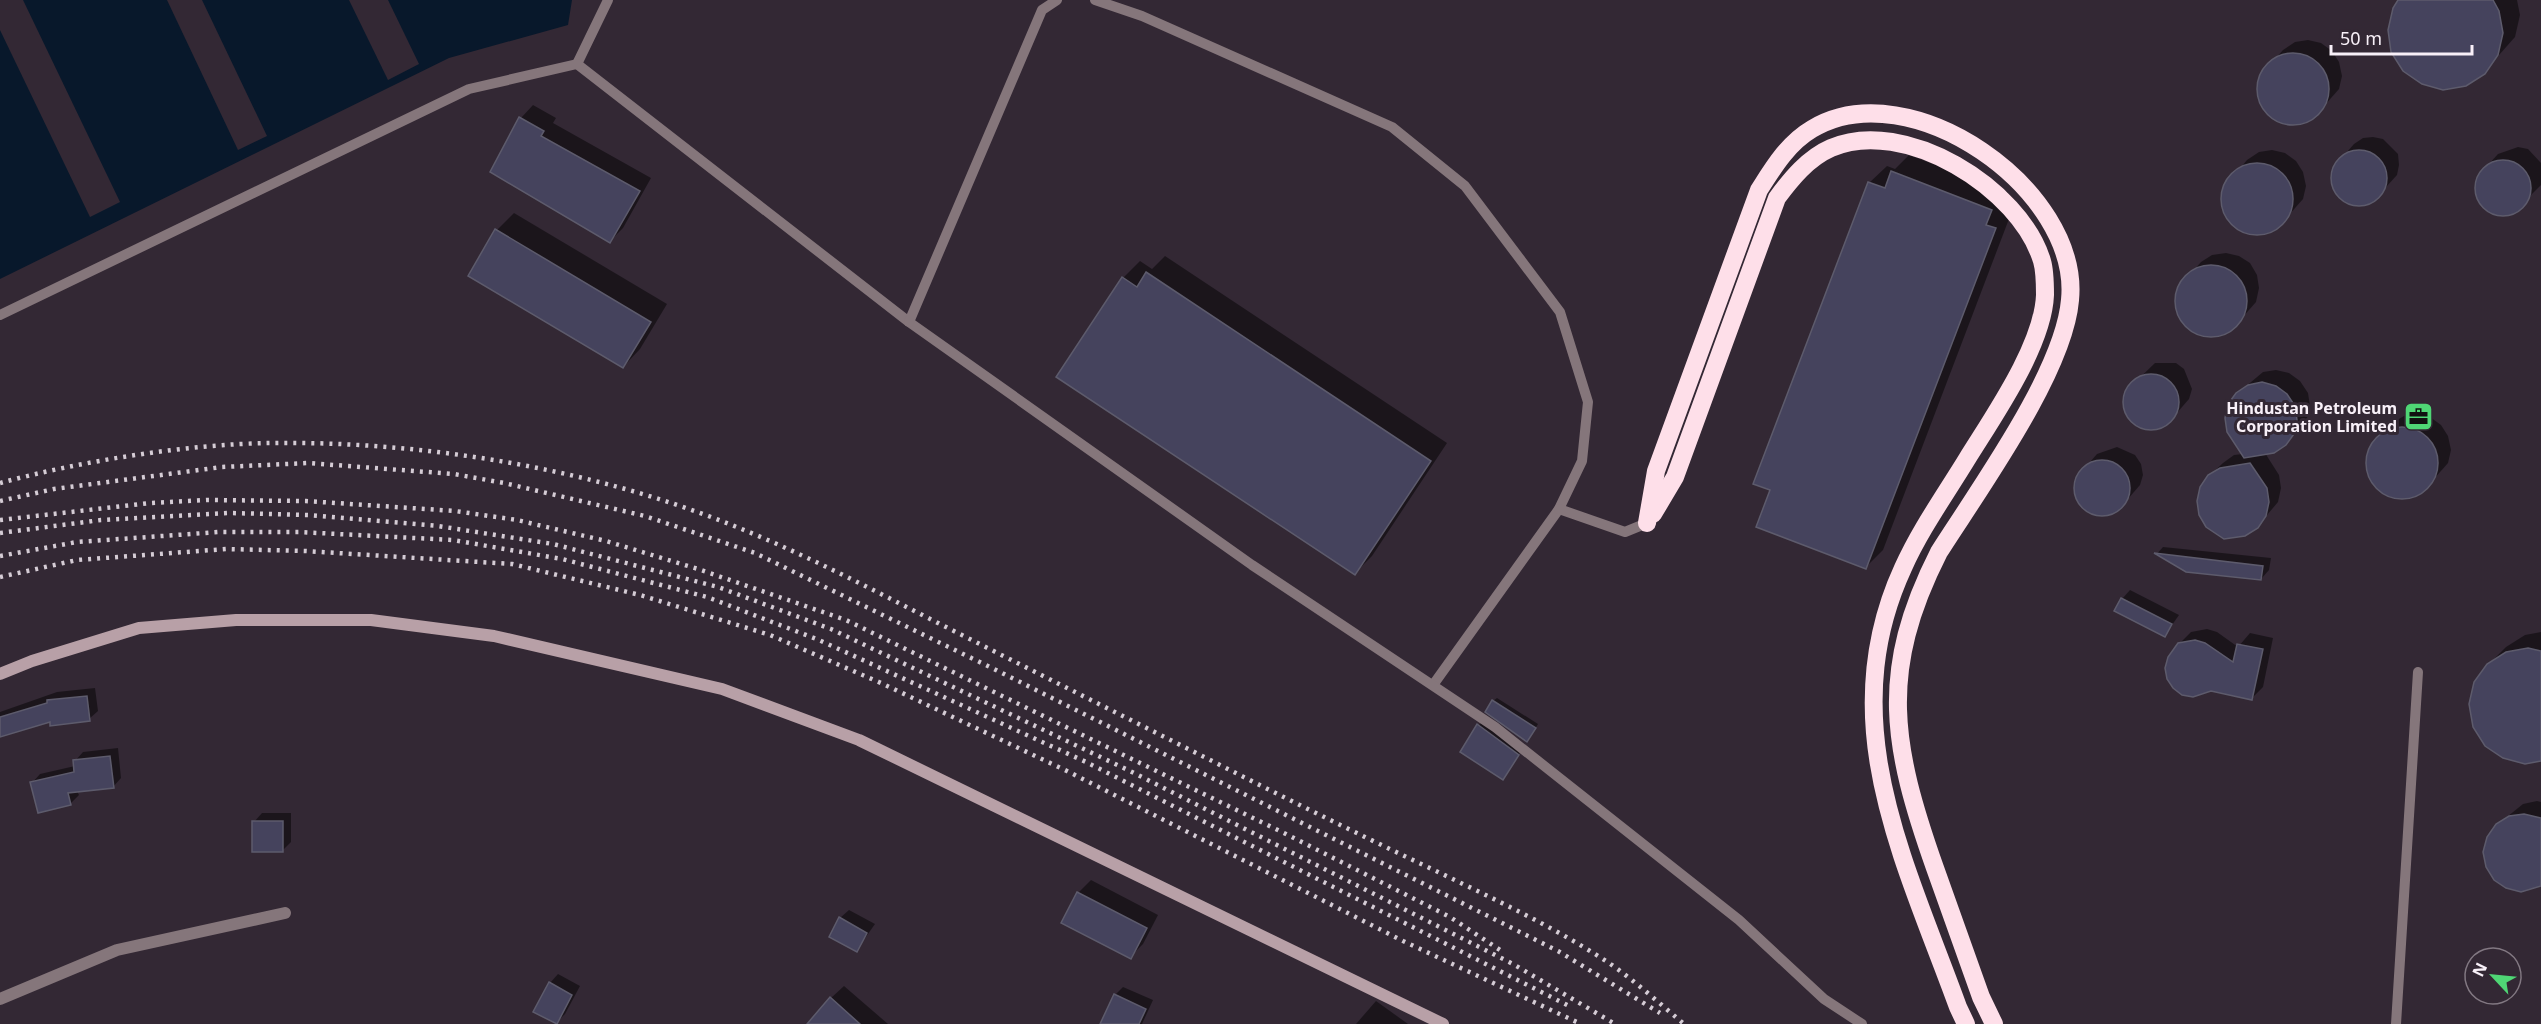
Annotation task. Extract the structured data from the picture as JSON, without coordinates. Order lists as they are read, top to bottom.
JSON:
{
  "places": {
    "office": ["Hindustan Petroleum Corporation Limited"]
  },
  "scale_bar": "50 m",
  "north": "top left"
}
